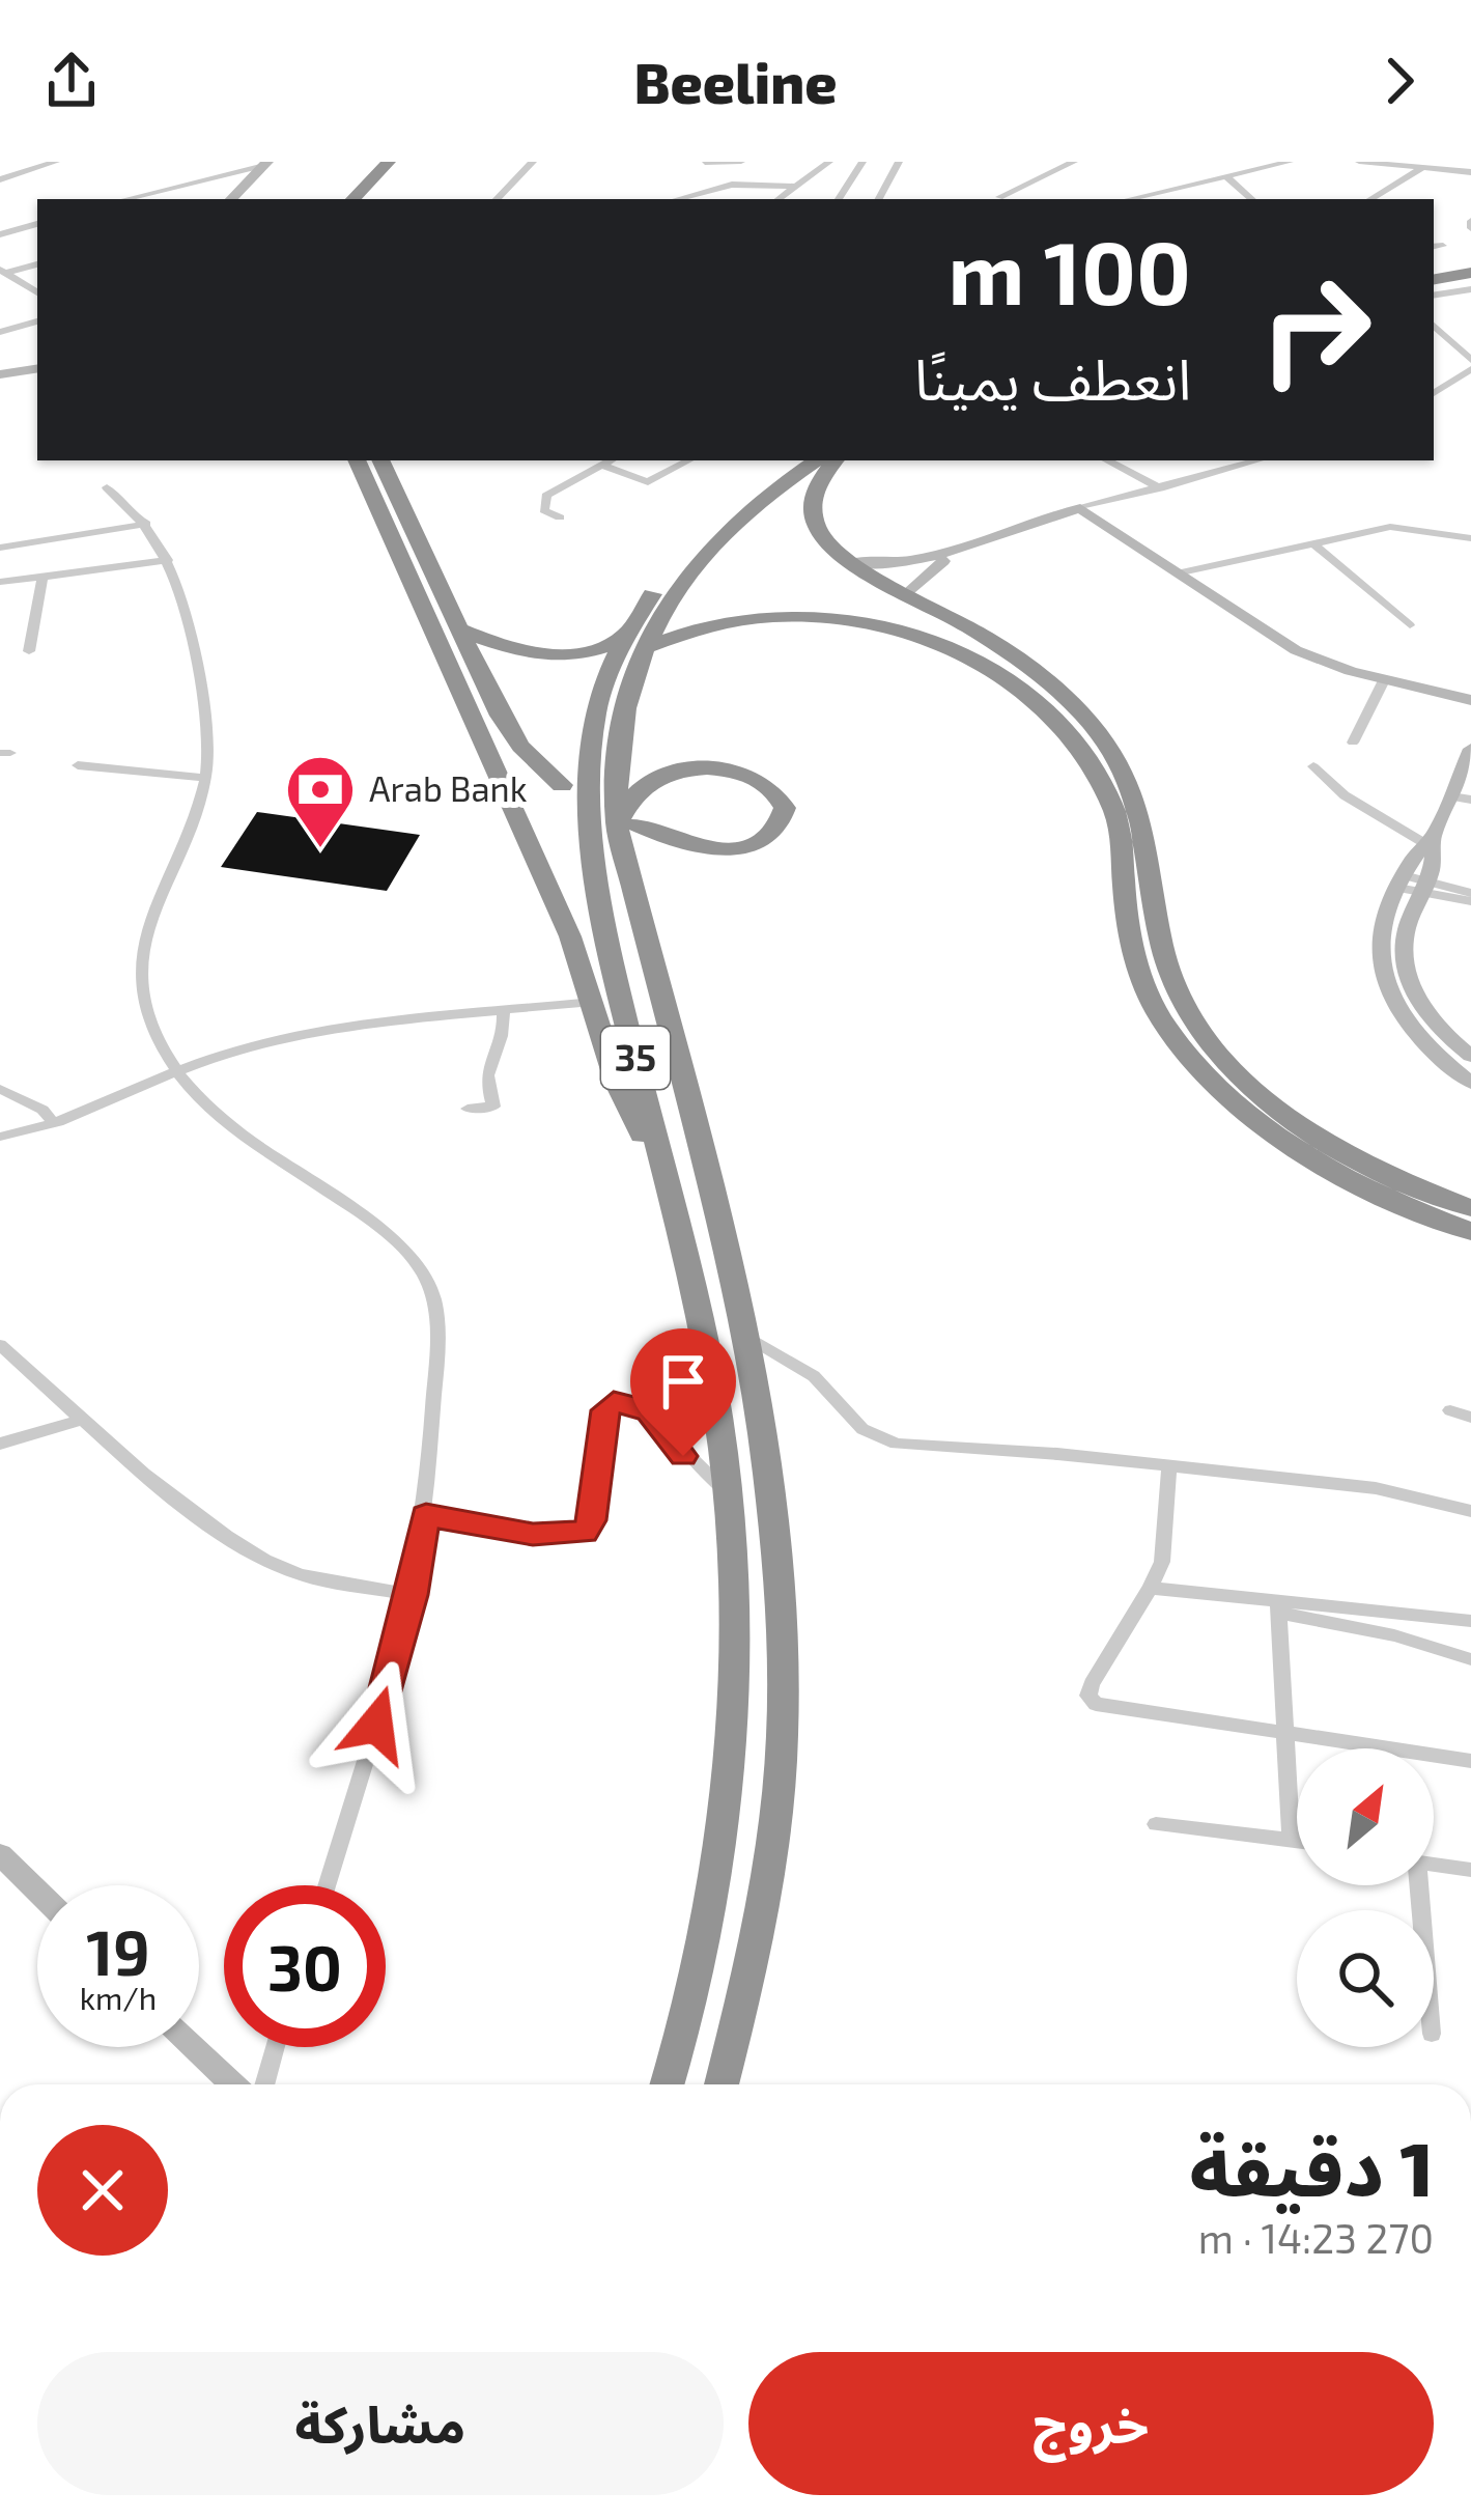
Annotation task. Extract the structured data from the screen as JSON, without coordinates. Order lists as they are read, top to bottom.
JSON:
{
  "streets": {
    "highway": ["35"]
  },
  "places": {
    "bank": ["Arab Bank"]
  },
  "north": "top right",
  "page": {
    "header": "Beeline",
    "turn": ["100 m", "انعطف يمينًا"],
    "speed": "19 km/h",
    "limit": "30",
    "heading": ["1 دقيقة", "270 m · 14:23"],
    "buttons": ["خروج", "مشاركة"]
  }
}
